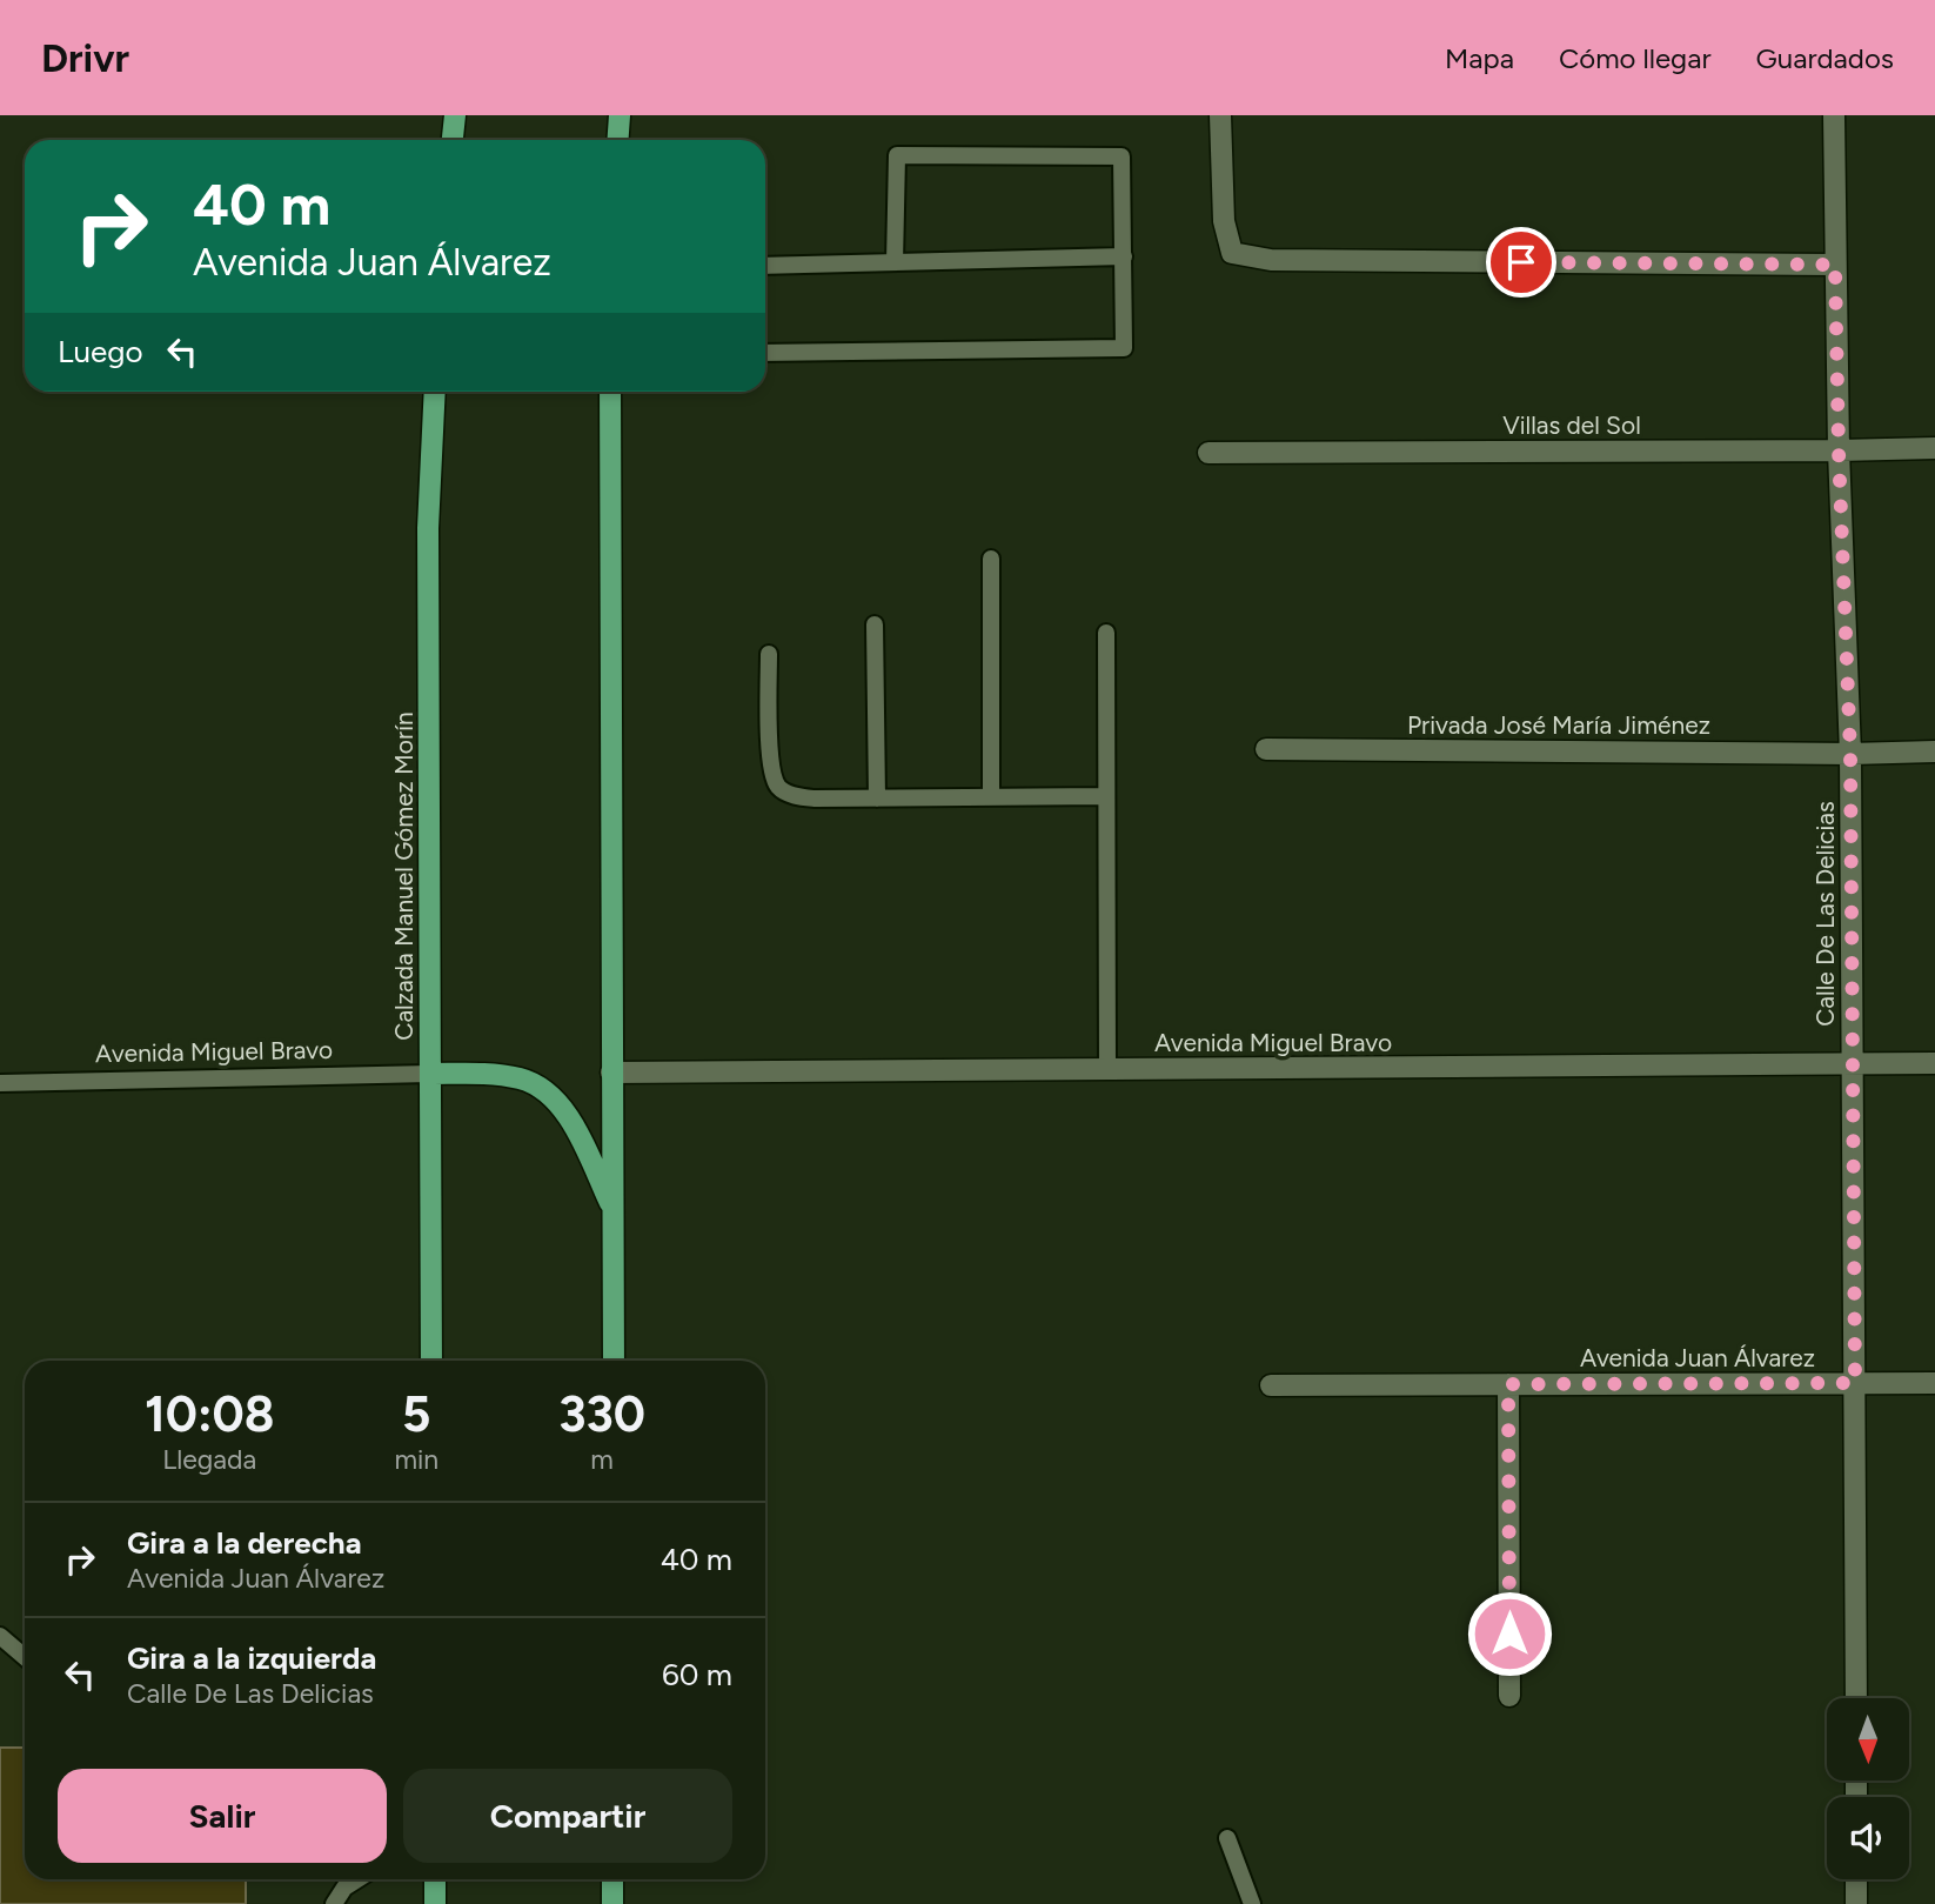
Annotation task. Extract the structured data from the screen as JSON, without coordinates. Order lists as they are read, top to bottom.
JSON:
{
  "streets": {
    "main road": ["Calzada Manuel Gómez Morín"],
    "street": [
      "Villas del Sol",
      "Privada José María Jiménez",
      "Calle De Las Delicias",
      "Avenida Miguel Bravo",
      "Avenida Juan Álvarez"
    ]
  },
  "crossings": [
    ["Villas del Sol", "Calle De Las Delicias"],
    ["Privada José María Jiménez", "Calle De Las Delicias"],
    ["Calzada Manuel Gómez Morín", "Avenida Miguel Bravo"],
    ["Calle De Las Delicias", "Avenida Miguel Bravo"],
    ["Calle De Las Delicias", "Avenida Juan Álvarez"]
  ],
  "north": "bottom",
  "page": {
    "header": "Drivr",
    "nav": ["Mapa", "Cómo llegar", "Guardados"],
    "turn": ["40 m", "Avenida Juan Álvarez"],
    "then": "Luego",
    "eta": [
      "10:08",
      "Llegada",
      "5",
      "min",
      "330",
      "m"
    ],
    "list": [
      {
        "name": "Gira a la derecha",
        "note": "Avenida Juan Álvarez",
        "value": "40 m"
      },
      {
        "name": "Gira a la izquierda",
        "note": "Calle De Las Delicias",
        "value": "60 m"
      }
    ],
    "buttons": ["Salir", "Compartir"]
  }
}
